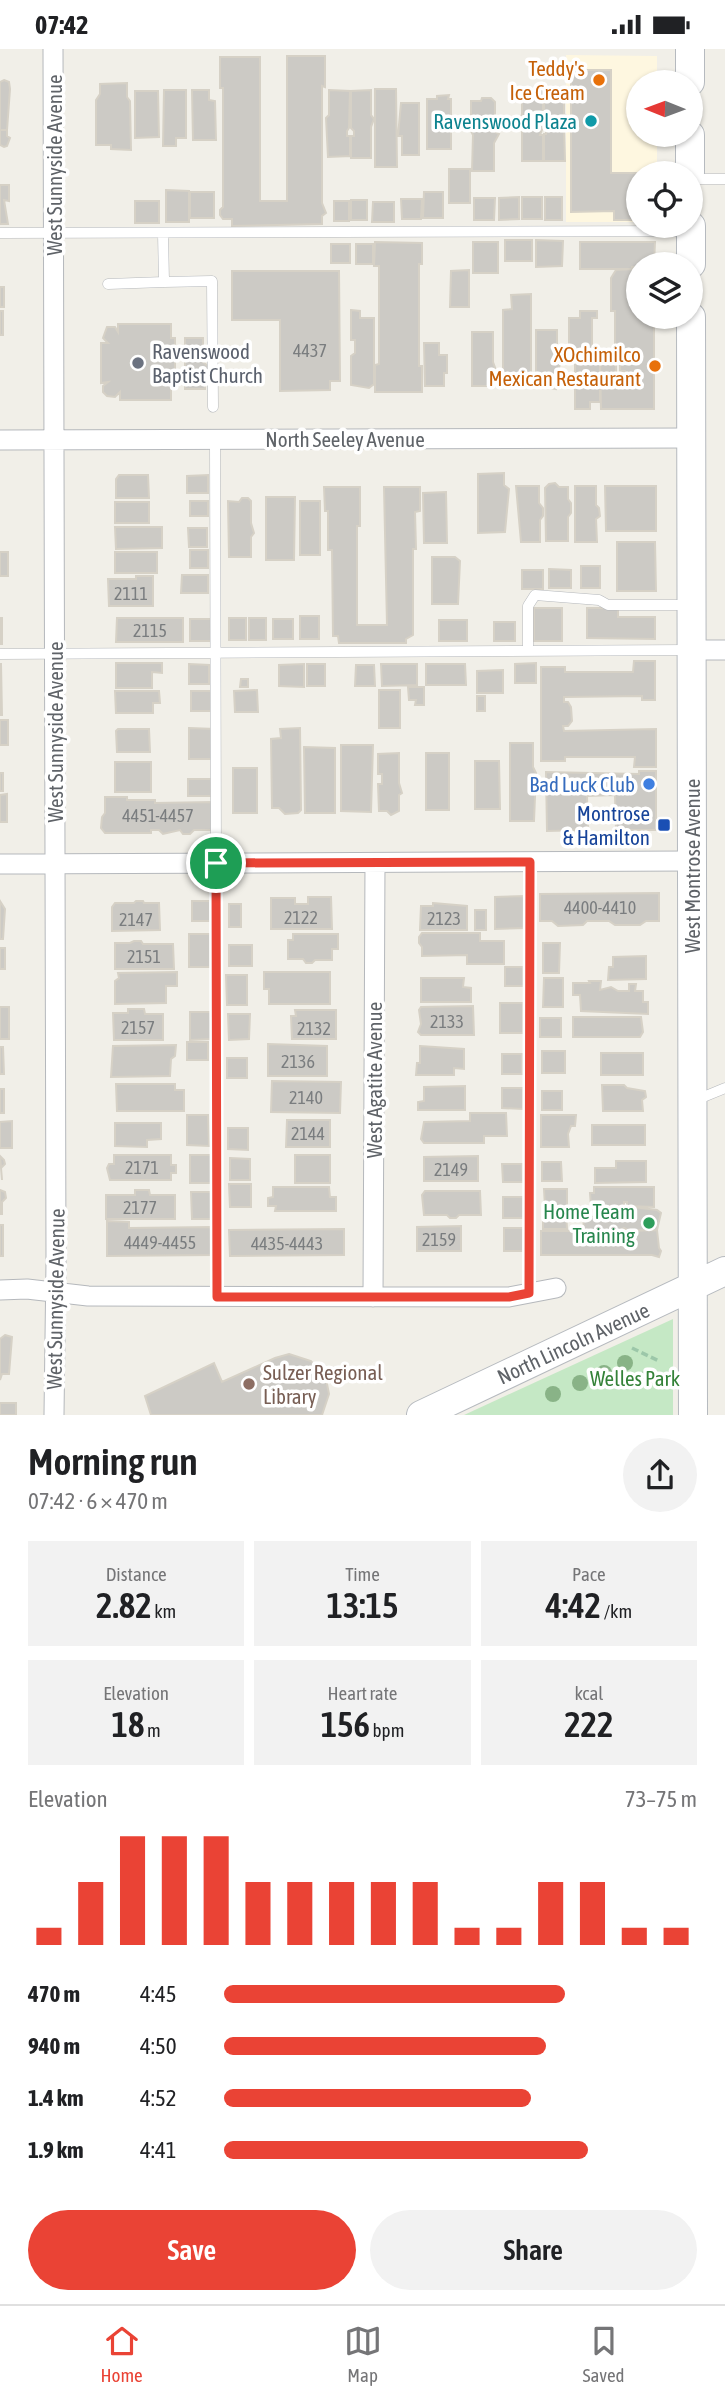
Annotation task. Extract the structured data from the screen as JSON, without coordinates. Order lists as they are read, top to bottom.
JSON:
{
  "streets": {
    "main road": ["West Montrose Avenue", "North Lincoln Avenue"],
    "street": ["West Sunnyside Avenue", "North Seeley Avenue", "West Agatite Avenue"]
  },
  "crossings": [
    ["West Sunnyside Avenue", "North Seeley Avenue"],
    ["North Seeley Avenue", "West Montrose Avenue"],
    ["West Montrose Avenue", "North Lincoln Avenue"]
  ],
  "parks": ["Welles Park"],
  "places": {
    "other": [
      "Teddy's Ice Cream",
      "Ravenswood Plaza",
      "Ravenswood Baptist Church",
      "XOchimilco Mexican Restaurant",
      "Bad Luck Club",
      "Home Team Training",
      "Sulzer Regional Library"
    ],
    "transit": ["Montrose & Hamilton"]
  },
  "house_numbers": [
    "4437",
    "2111",
    "2115",
    "4451-4457",
    "4400-4410",
    "2122",
    "2123",
    "2147",
    "2151",
    "2133",
    "2157",
    "2132",
    "2136",
    "2140",
    "2144",
    "2171",
    "2149",
    "2177",
    "2159",
    "4449-4455",
    "4435-4443"
  ],
  "north": "left",
  "page": {
    "status": "07:42",
    "heading": ["Morning run", "07:42 · 6 × 470 m"],
    "stats": [
      ["Distance", "2.82 km"],
      ["Time", "13:15"],
      ["Pace", "4:42 /km"],
      ["Elevation", "18 m"],
      ["Heart rate", "156 bpm"],
      ["kcal", "222"]
    ],
    "chart": ["Elevation", "73–75 m"],
    "list": [
      {
        "name": "470 m",
        "note": "4:45"
      },
      {
        "name": "940 m",
        "note": "4:50"
      },
      {
        "name": "1.4 km",
        "note": "4:52"
      },
      {
        "name": "1.9 km",
        "note": "4:41"
      }
    ],
    "buttons": ["Save", "Share"],
    "tabs": ["Home", "Map", "Saved"]
  }
}
